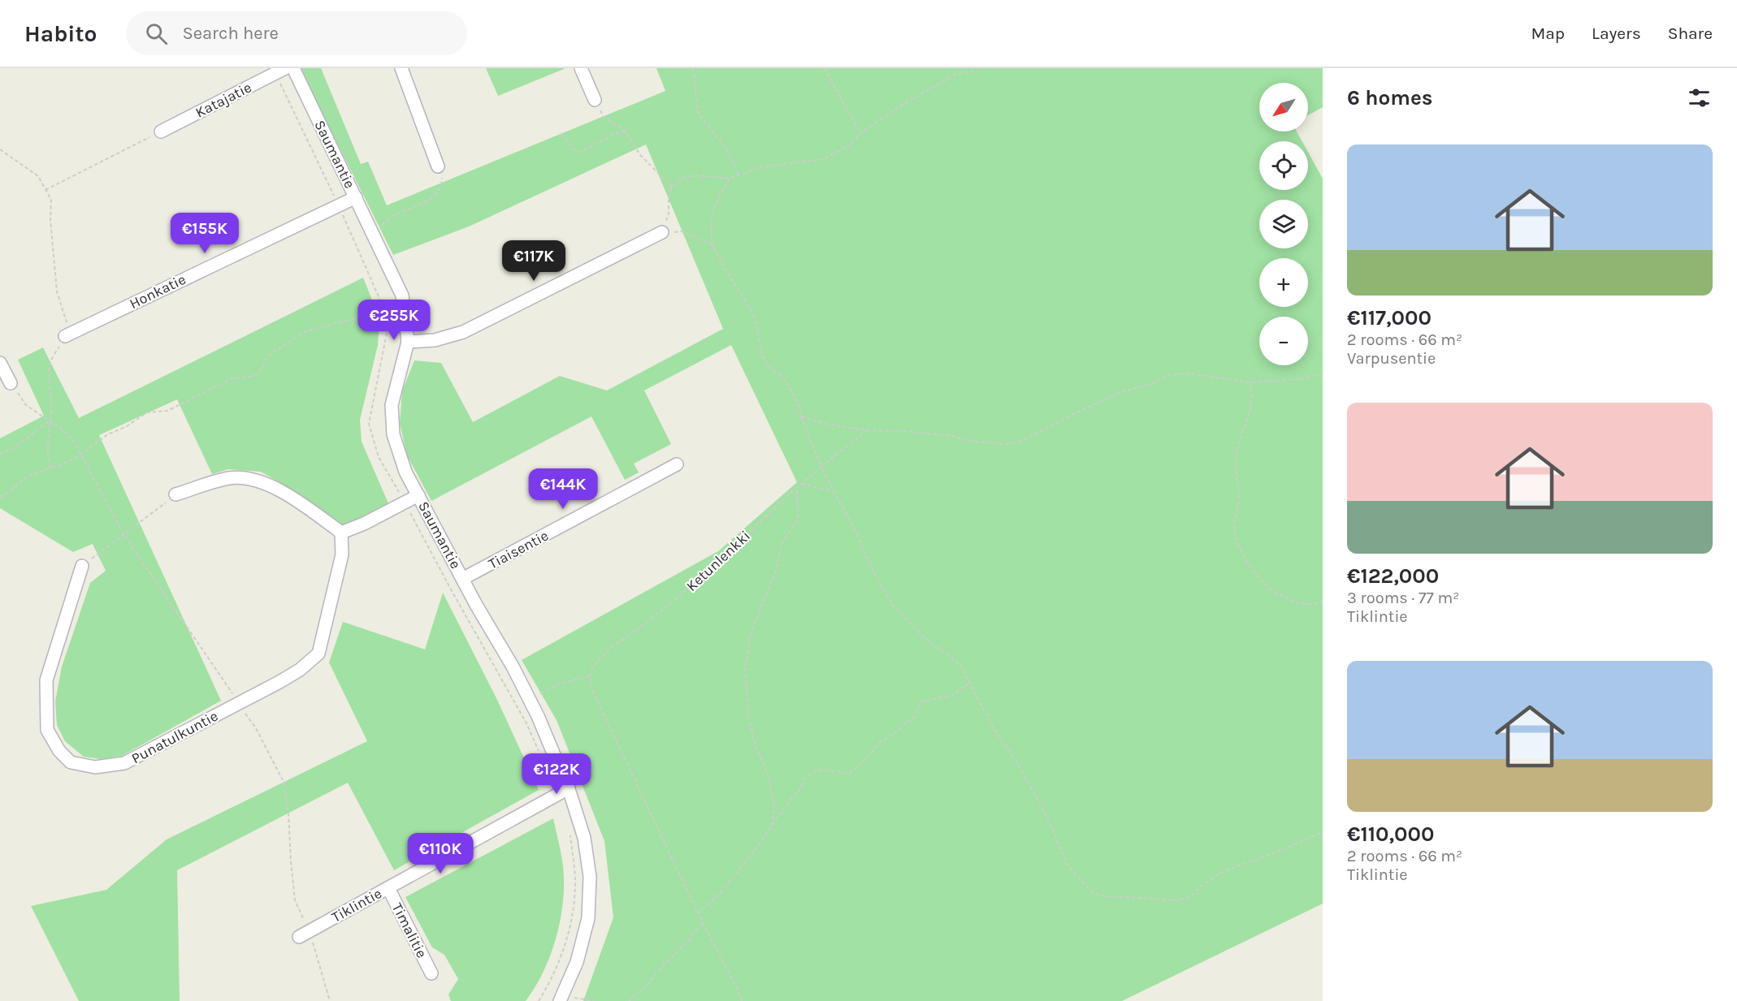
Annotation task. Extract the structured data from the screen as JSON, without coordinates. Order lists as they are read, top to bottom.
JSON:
{
  "streets": {
    "street": [
      "Katajatie",
      "Saumantie",
      "Honkatie",
      "Tiaisentie",
      "Punatulkuntie",
      "Tiklintie",
      "Timalitie"
    ],
    "path": ["Ketunlenkki"]
  },
  "crossings": [
    ["Saumantie", "Honkatie"],
    ["Saumantie", "Tiaisentie"],
    ["Saumantie", "Tiklintie"],
    ["Tiklintie", "Timalitie"]
  ],
  "north": "bottom left",
  "page": {
    "header": "Habito",
    "search": "Search here",
    "nav": ["Map", "Layers", "Share"],
    "heading": "6 homes",
    "map_buttons": ["+", "−"],
    "list": [
      {
        "name": "€117,000",
        "note": "2 rooms · 66 m² · Varpusentie"
      },
      {
        "name": "€122,000",
        "note": "3 rooms · 77 m² · Tiklintie"
      },
      {
        "name": "€110,000",
        "note": "2 rooms · 66 m² · Tiklintie"
      }
    ],
    "price": [
      "€155K",
      "€117K",
      "€255K",
      "€144K",
      "€122K",
      "€110K"
    ]
  }
}
